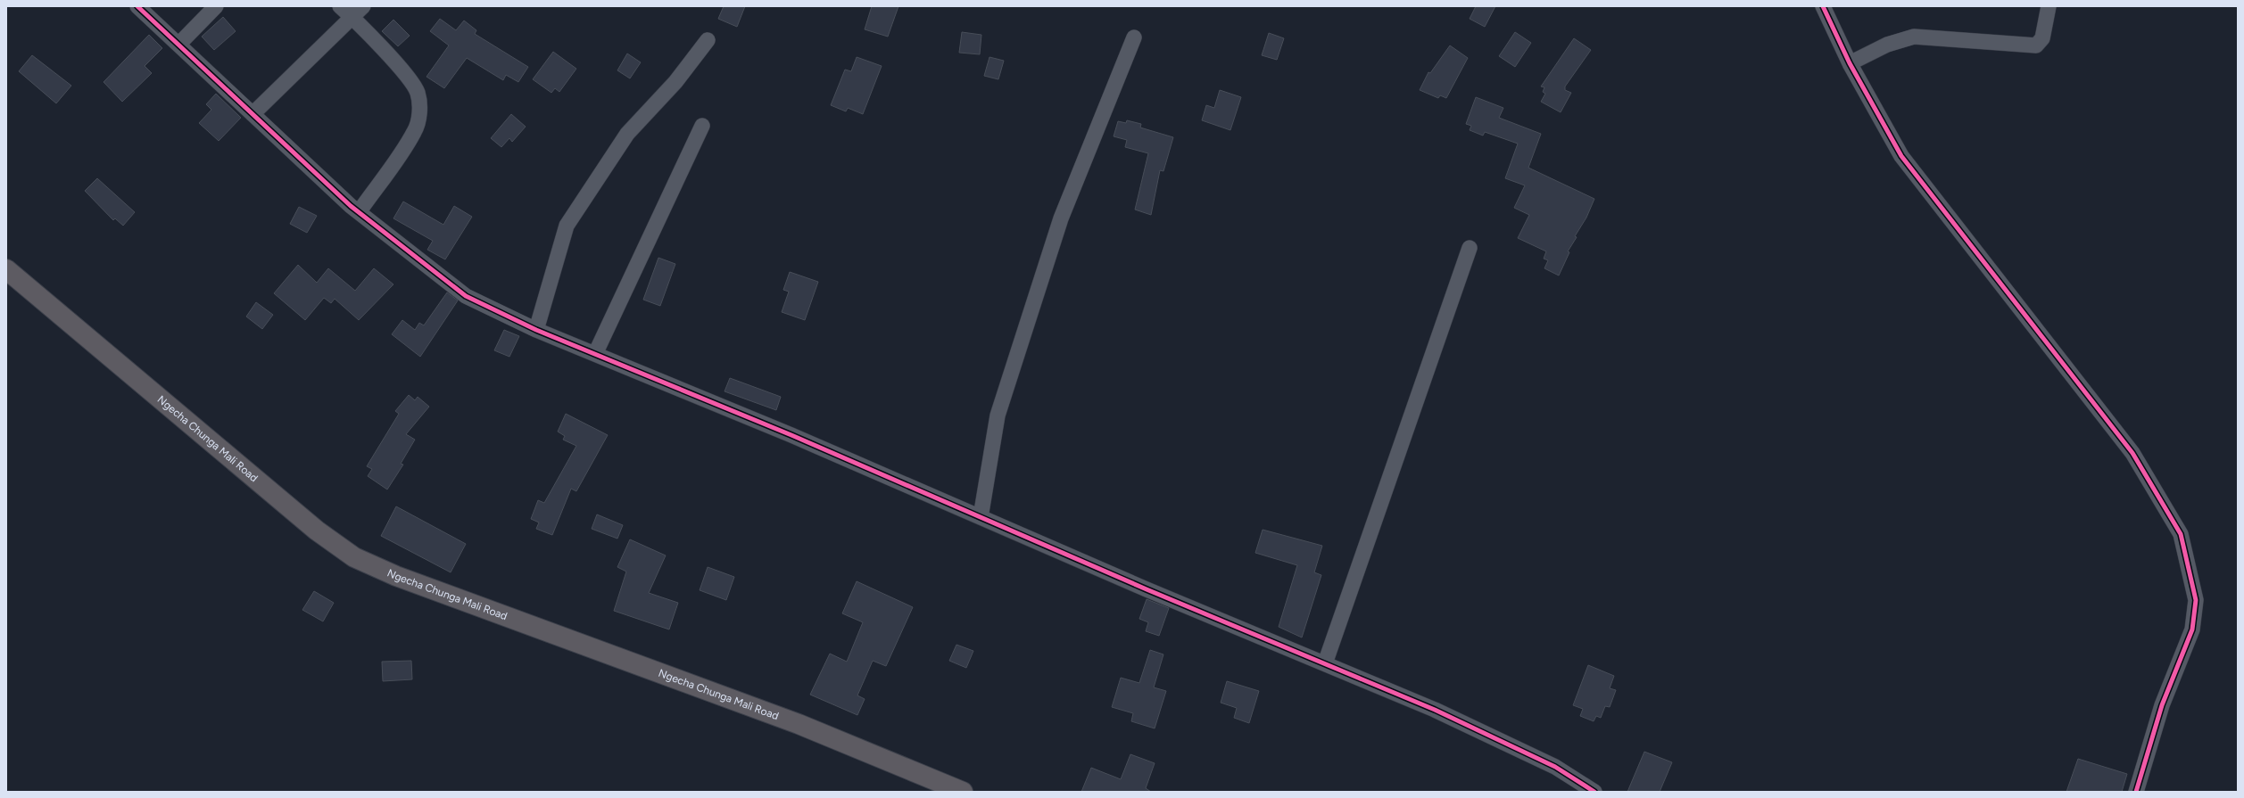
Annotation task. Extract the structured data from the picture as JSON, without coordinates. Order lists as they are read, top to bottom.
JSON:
{
  "streets": {
    "main road": ["Ngecha Chunga Mali Road"]
  }
}
